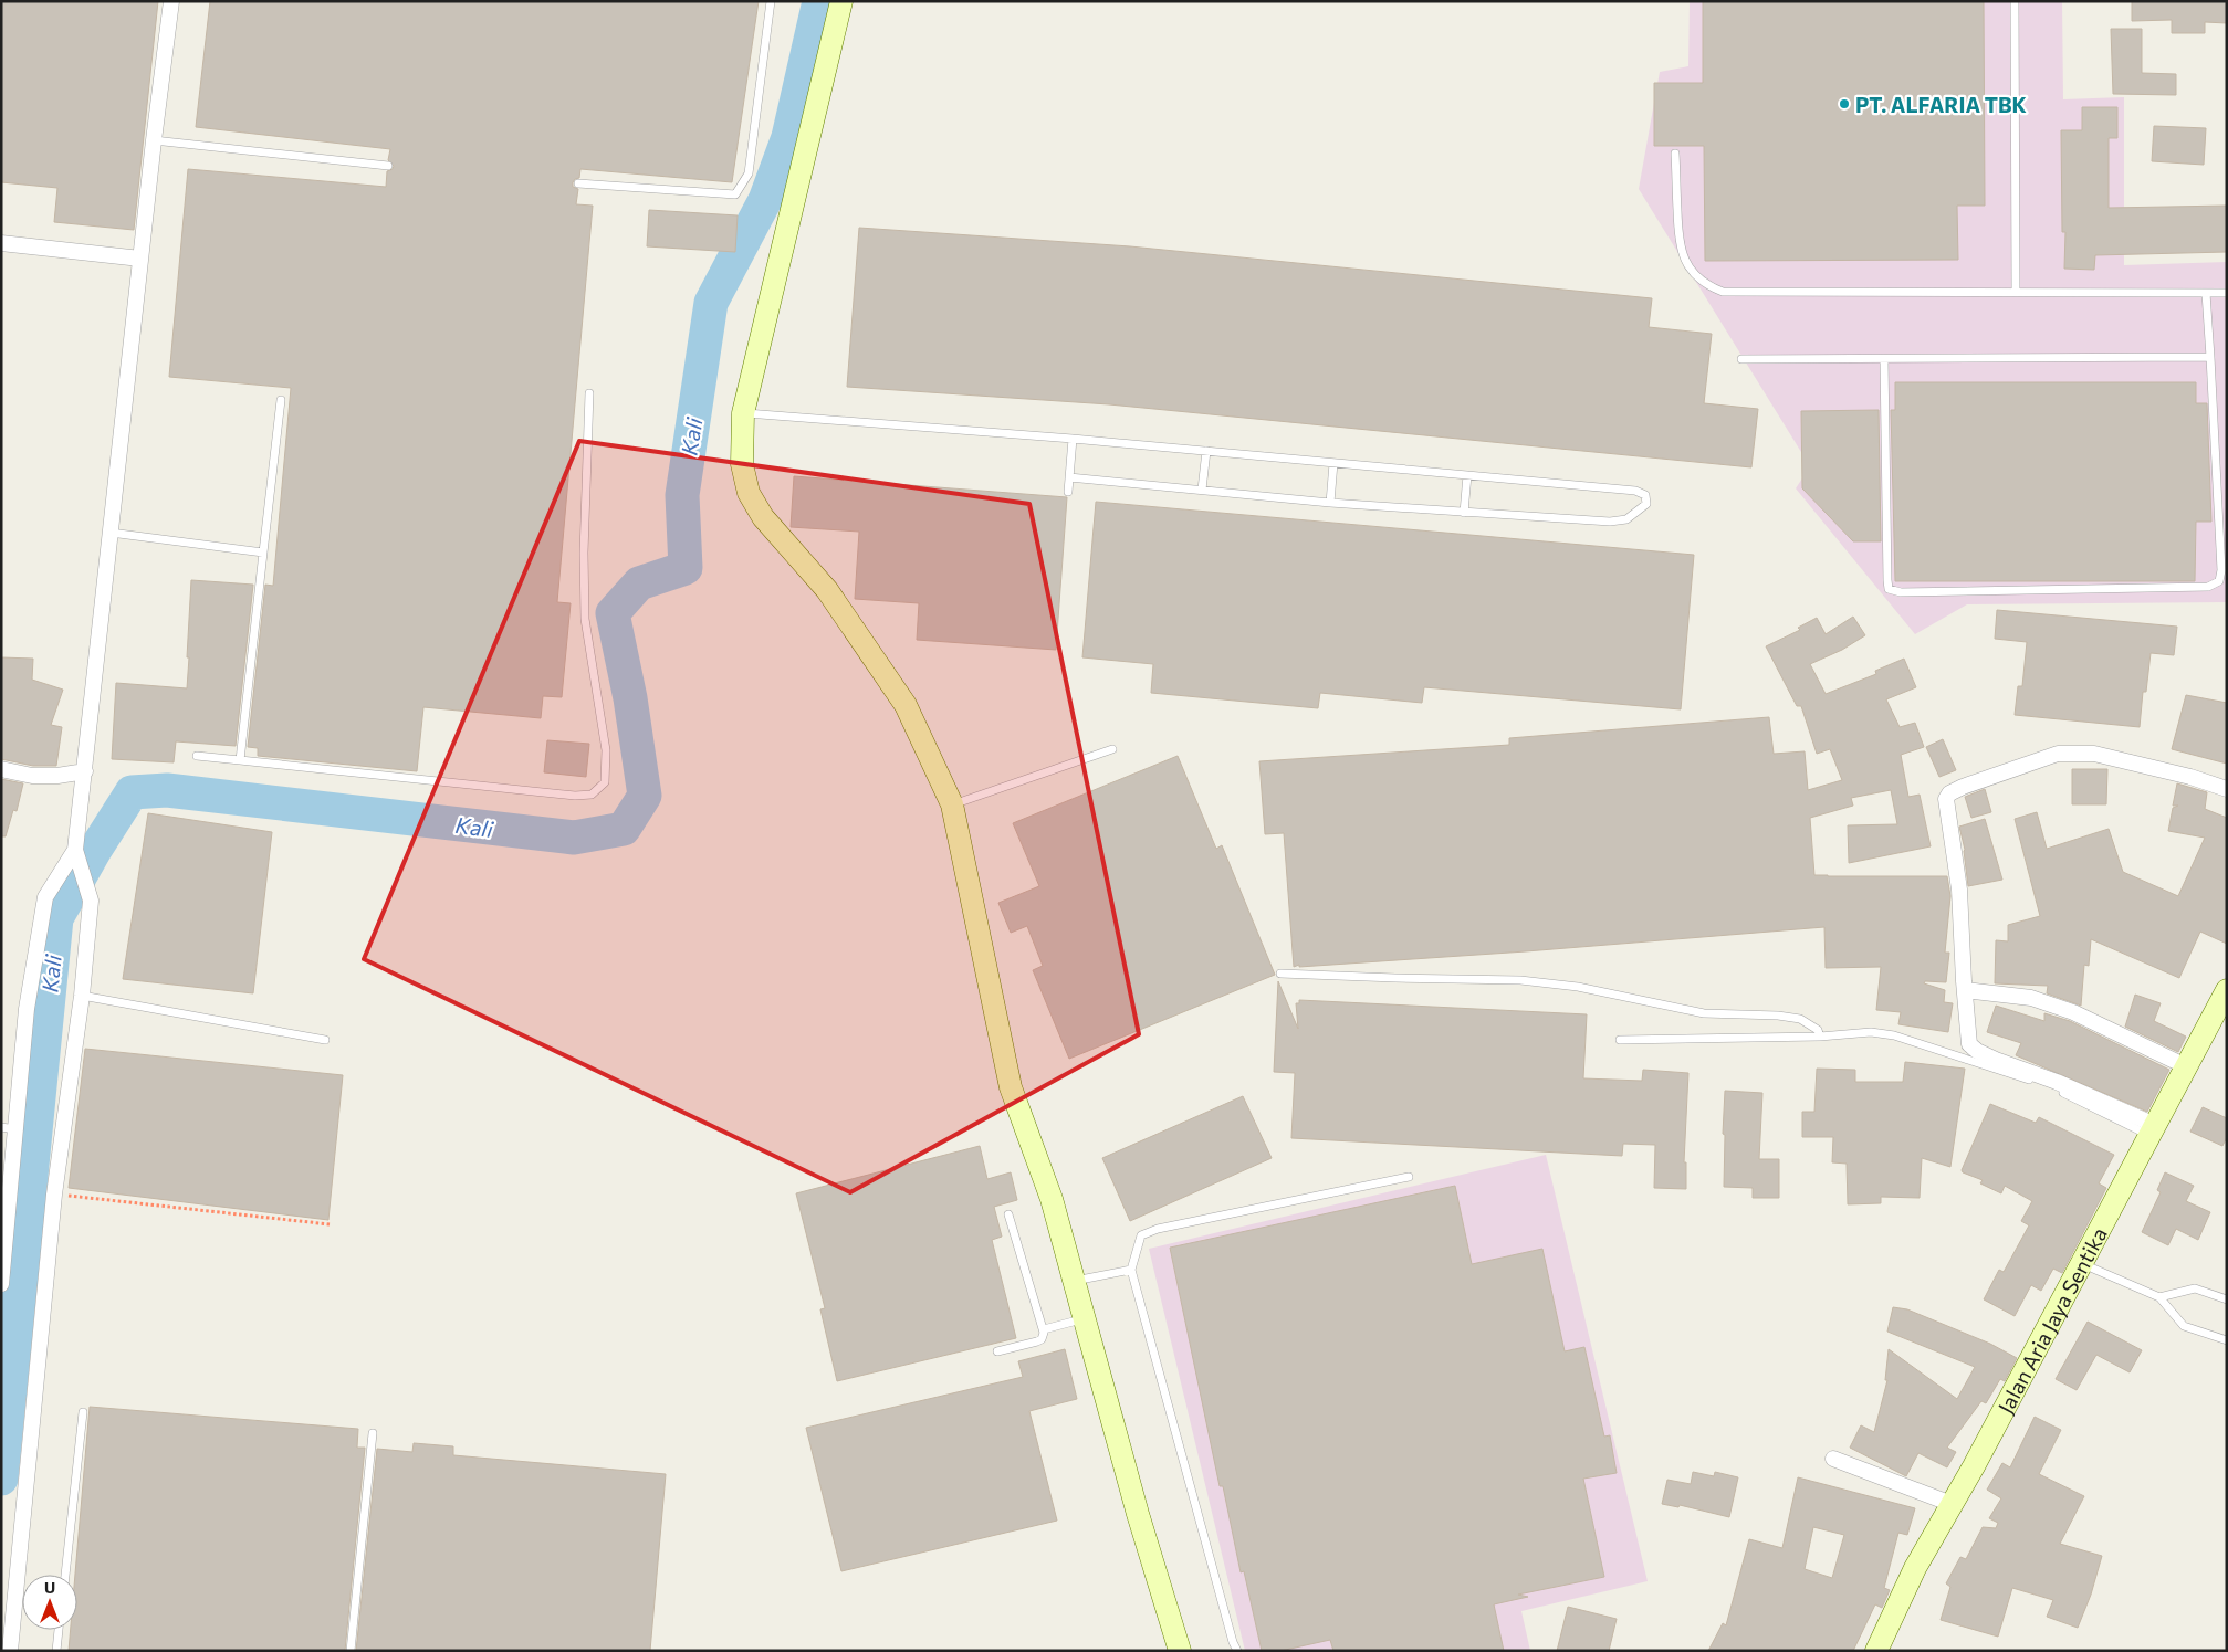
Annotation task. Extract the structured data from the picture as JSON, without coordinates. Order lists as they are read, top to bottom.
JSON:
{
  "streets": {
    "street": ["Jalan Aria Jaya Sentika"]
  },
  "water": ["Kali"],
  "places": ["PT. ALFARIA TBK"],
  "north": "top"
}
